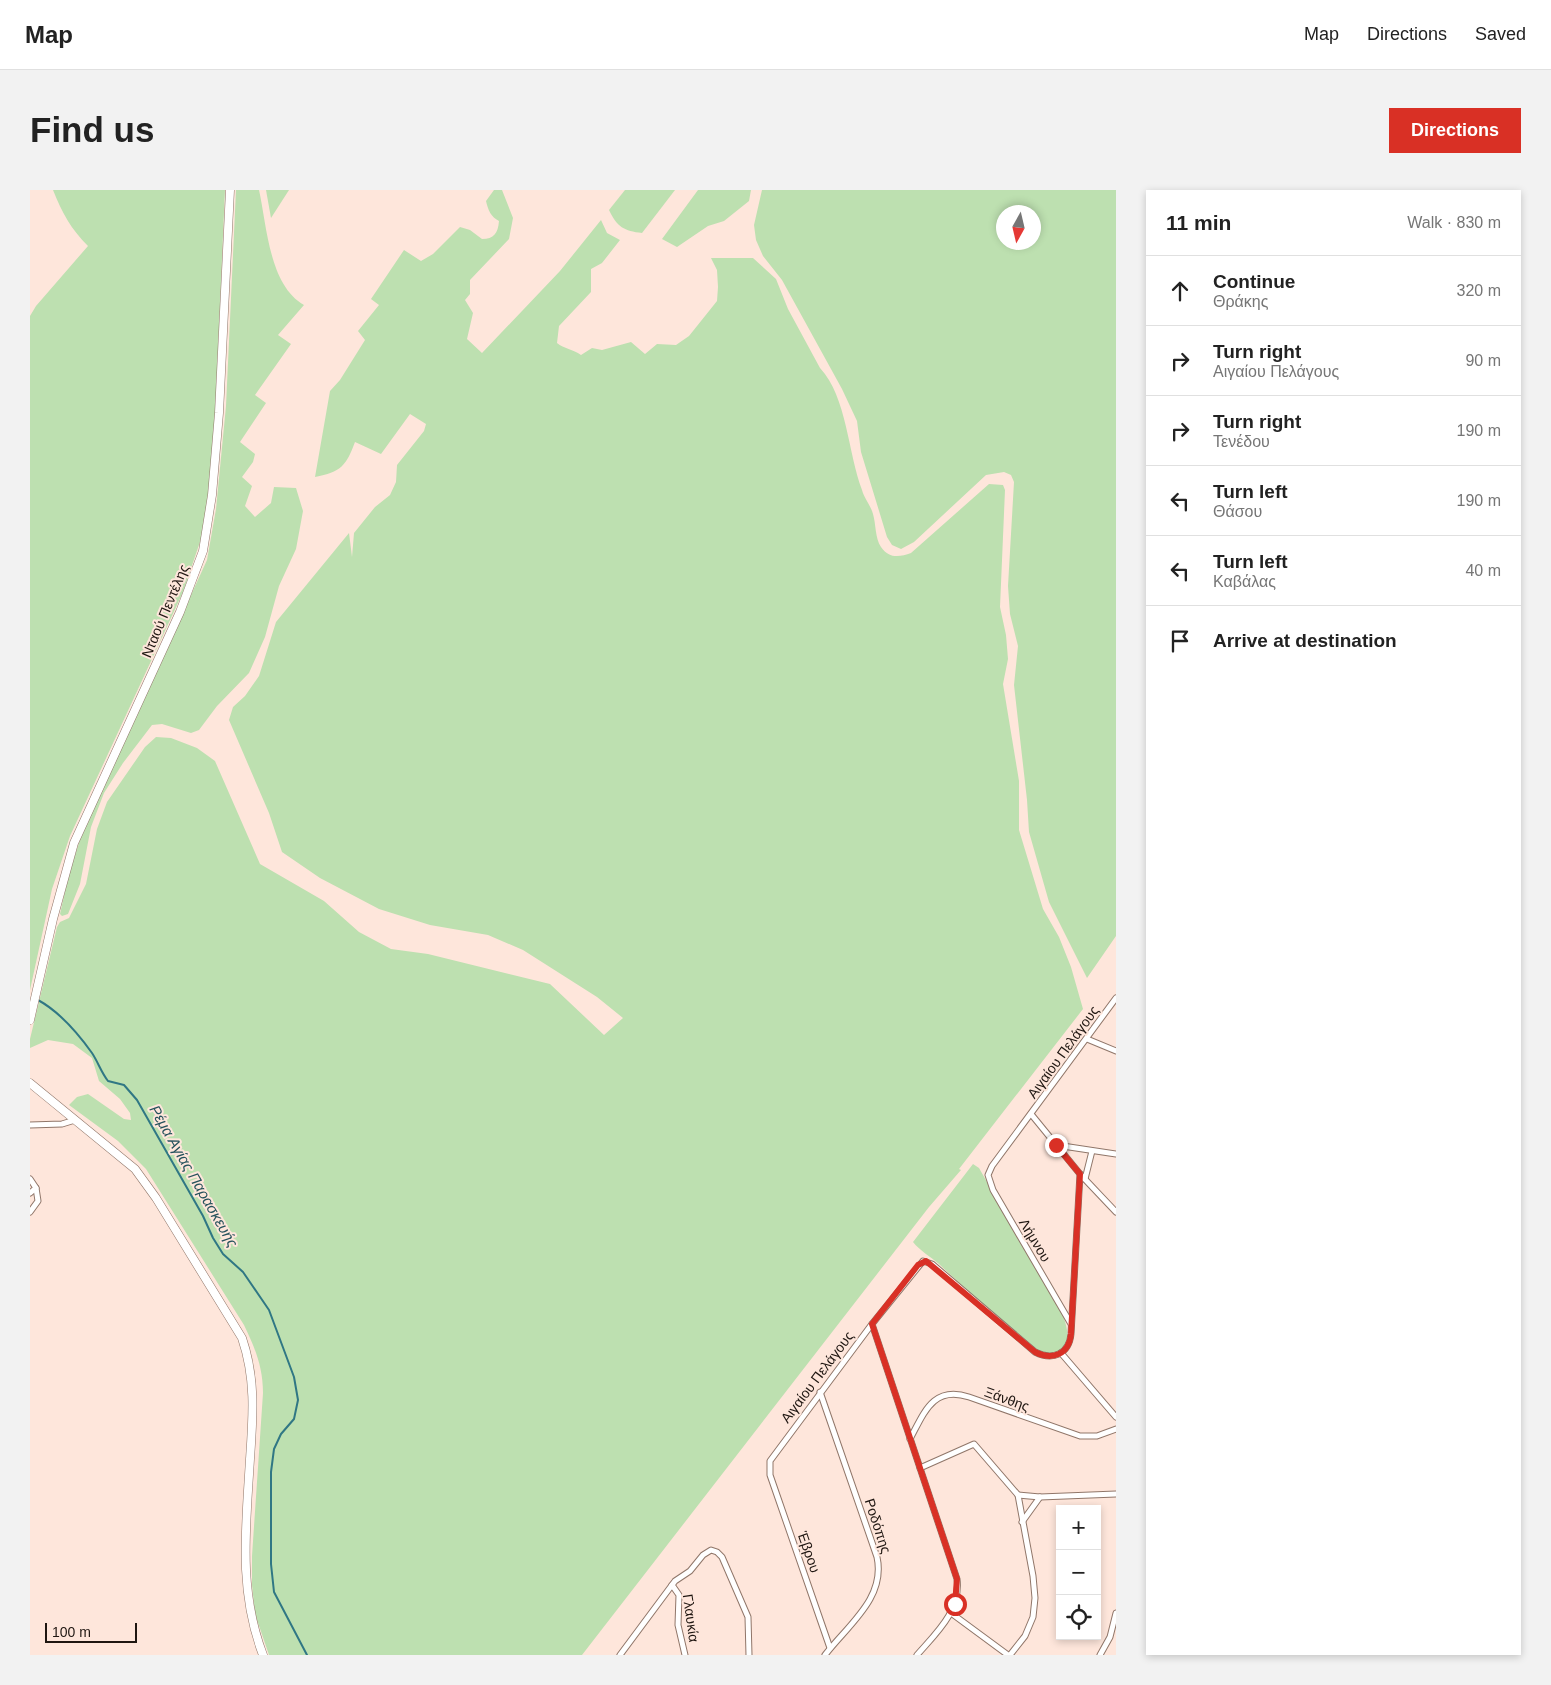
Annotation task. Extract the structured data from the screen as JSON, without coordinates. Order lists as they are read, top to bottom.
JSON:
{
  "streets": {
    "street": [
      "Νταού Πεντέλης",
      "Αιγαίου Πελάγους",
      "Λήμνου",
      "Ξάνθης",
      "Ροδόπης",
      "Έβρου",
      "Γλαυκία"
    ]
  },
  "crossings": [
    ["Αιγαίου Πελάγους", "Λήμνου"],
    ["Αιγαίου Πελάγους", "Ροδόπης"],
    ["Αιγαίου Πελάγους", "Έβρου"],
    ["Ροδόπης", "Έβρου"]
  ],
  "water": ["Ρέμα Αγίας Παρασκευής"],
  "scale_bar": "100 m",
  "north": "bottom",
  "page": {
    "header": "Map",
    "nav": ["Map", "Directions", "Saved"],
    "buttons": "Directions",
    "title": "Find us",
    "heading": ["11 min", "Walk · 830 m"],
    "list": [
      ["Continue", "Θράκης", "320 m"],
      ["Turn right", "Αιγαίου Πελάγους", "90 m"],
      ["Turn right", "Τενέδου", "190 m"],
      ["Turn left", "Θάσου", "190 m"],
      ["Turn left", "Καβάλας", "40 m"],
      "Arrive at destination"
    ],
    "map_buttons": ["+", "−"],
    "scale": "100 m"
  }
}
